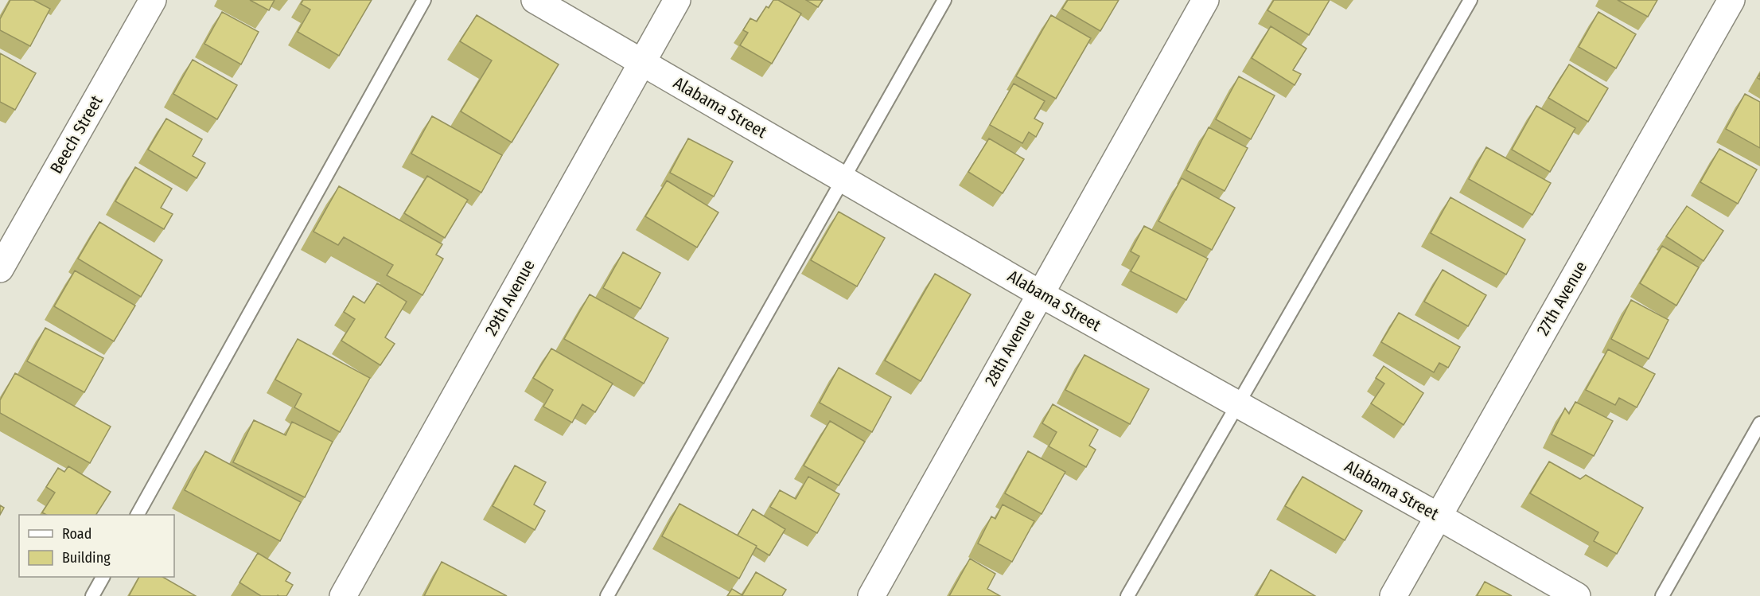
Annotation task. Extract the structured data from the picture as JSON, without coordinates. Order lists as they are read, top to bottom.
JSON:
{
  "streets": {
    "street": [
      "Alabama Street",
      "Beech Street",
      "29th Avenue",
      "27th Avenue",
      "28th Avenue"
    ]
  },
  "crossings": [
    ["Alabama Street", "29th Avenue"],
    ["Alabama Street", "27th Avenue"],
    ["Alabama Street", "28th Avenue"]
  ],
  "legend": ["Road", "Building"]
}
